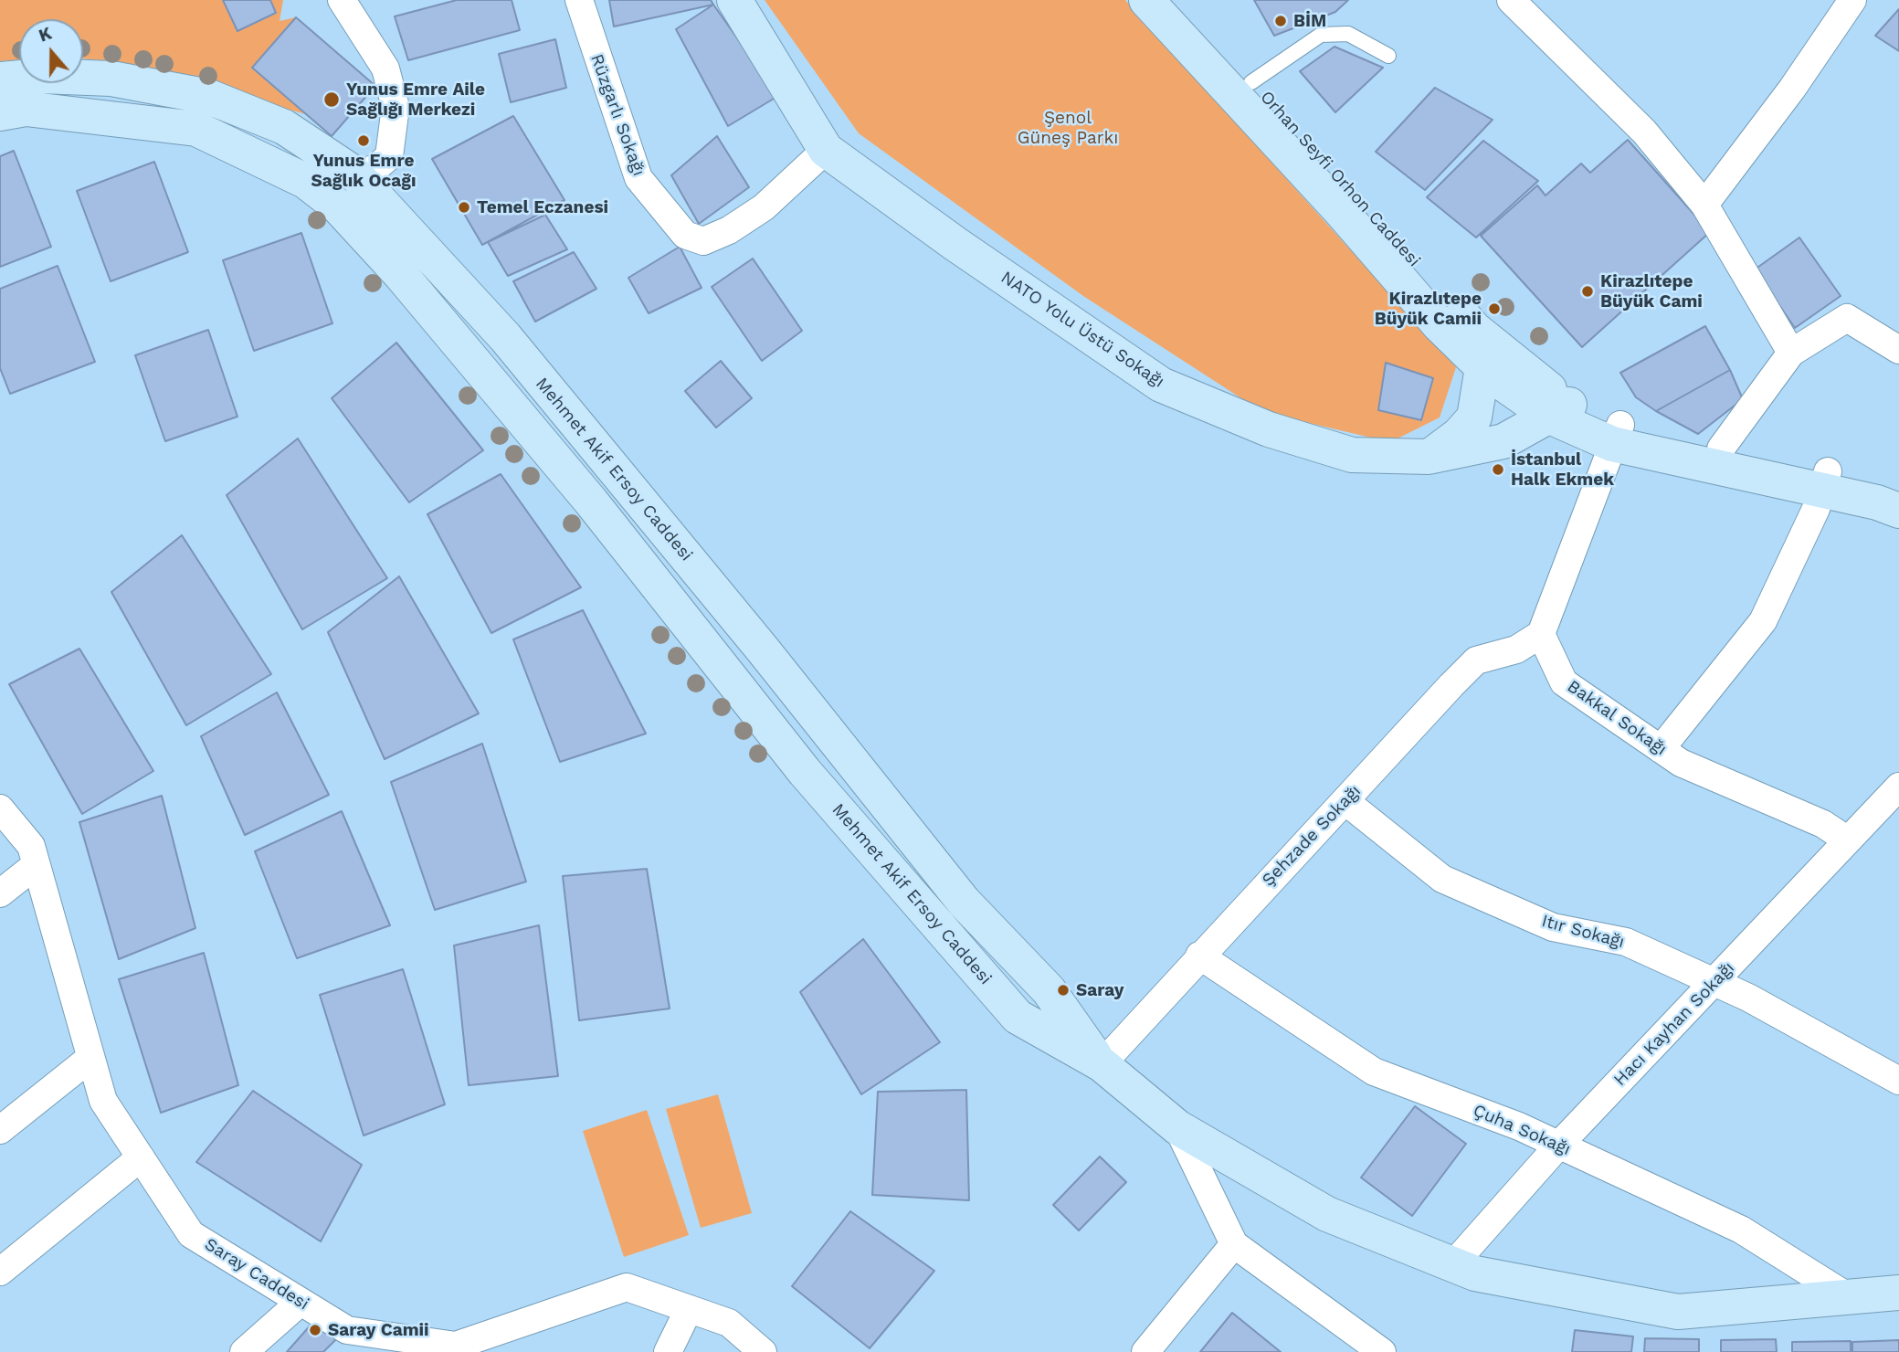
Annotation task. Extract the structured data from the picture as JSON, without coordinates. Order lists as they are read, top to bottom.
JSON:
{
  "streets": {
    "main road": ["Orhan Seyfi Orhon Caddesi", "NATO Yolu Üstü Sokağı", "Mehmet Akif Ersoy Caddesi"],
    "street": [
      "Rüzgarlı Sokağı",
      "Bakkal Sokağı",
      "Şehzade Sokağı",
      "Itır Sokağı",
      "Hacı Kayhan Sokağı",
      "Çuha Sokağı",
      "Saray Caddesi"
    ]
  },
  "crossings": [
    ["Rüzgarlı Sokağı", "NATO Yolu Üstü Sokağı"],
    ["Orhan Seyfi Orhon Caddesi", "NATO Yolu Üstü Sokağı"],
    ["Mehmet Akif Ersoy Caddesi", "Şehzade Sokağı"],
    ["Mehmet Akif Ersoy Caddesi", "Hacı Kayhan Sokağı"],
    ["Mehmet Akif Ersoy Caddesi", "Çuha Sokağı"],
    ["Bakkal Sokağı", "Şehzade Sokağı"],
    ["Bakkal Sokağı", "Hacı Kayhan Sokağı"],
    ["Şehzade Sokağı", "Itır Sokağı"],
    ["Şehzade Sokağı", "Çuha Sokağı"],
    ["Itır Sokağı", "Hacı Kayhan Sokağı"],
    ["Hacı Kayhan Sokağı", "Çuha Sokağı"]
  ],
  "parks": ["Şenol Güneş Parkı"],
  "places": [
    "BİM",
    "Yunus Emre Aile Sağlığı Merkezi",
    "Yunus Emre Sağlık Ocağı",
    "Temel Eczanesi",
    "Kirazlıtepe Büyük Cami",
    "Kirazlıtepe Büyük Camii",
    "İstanbul Halk Ekmek",
    "Saray",
    "Saray Camii"
  ],
  "north": "top"
}
